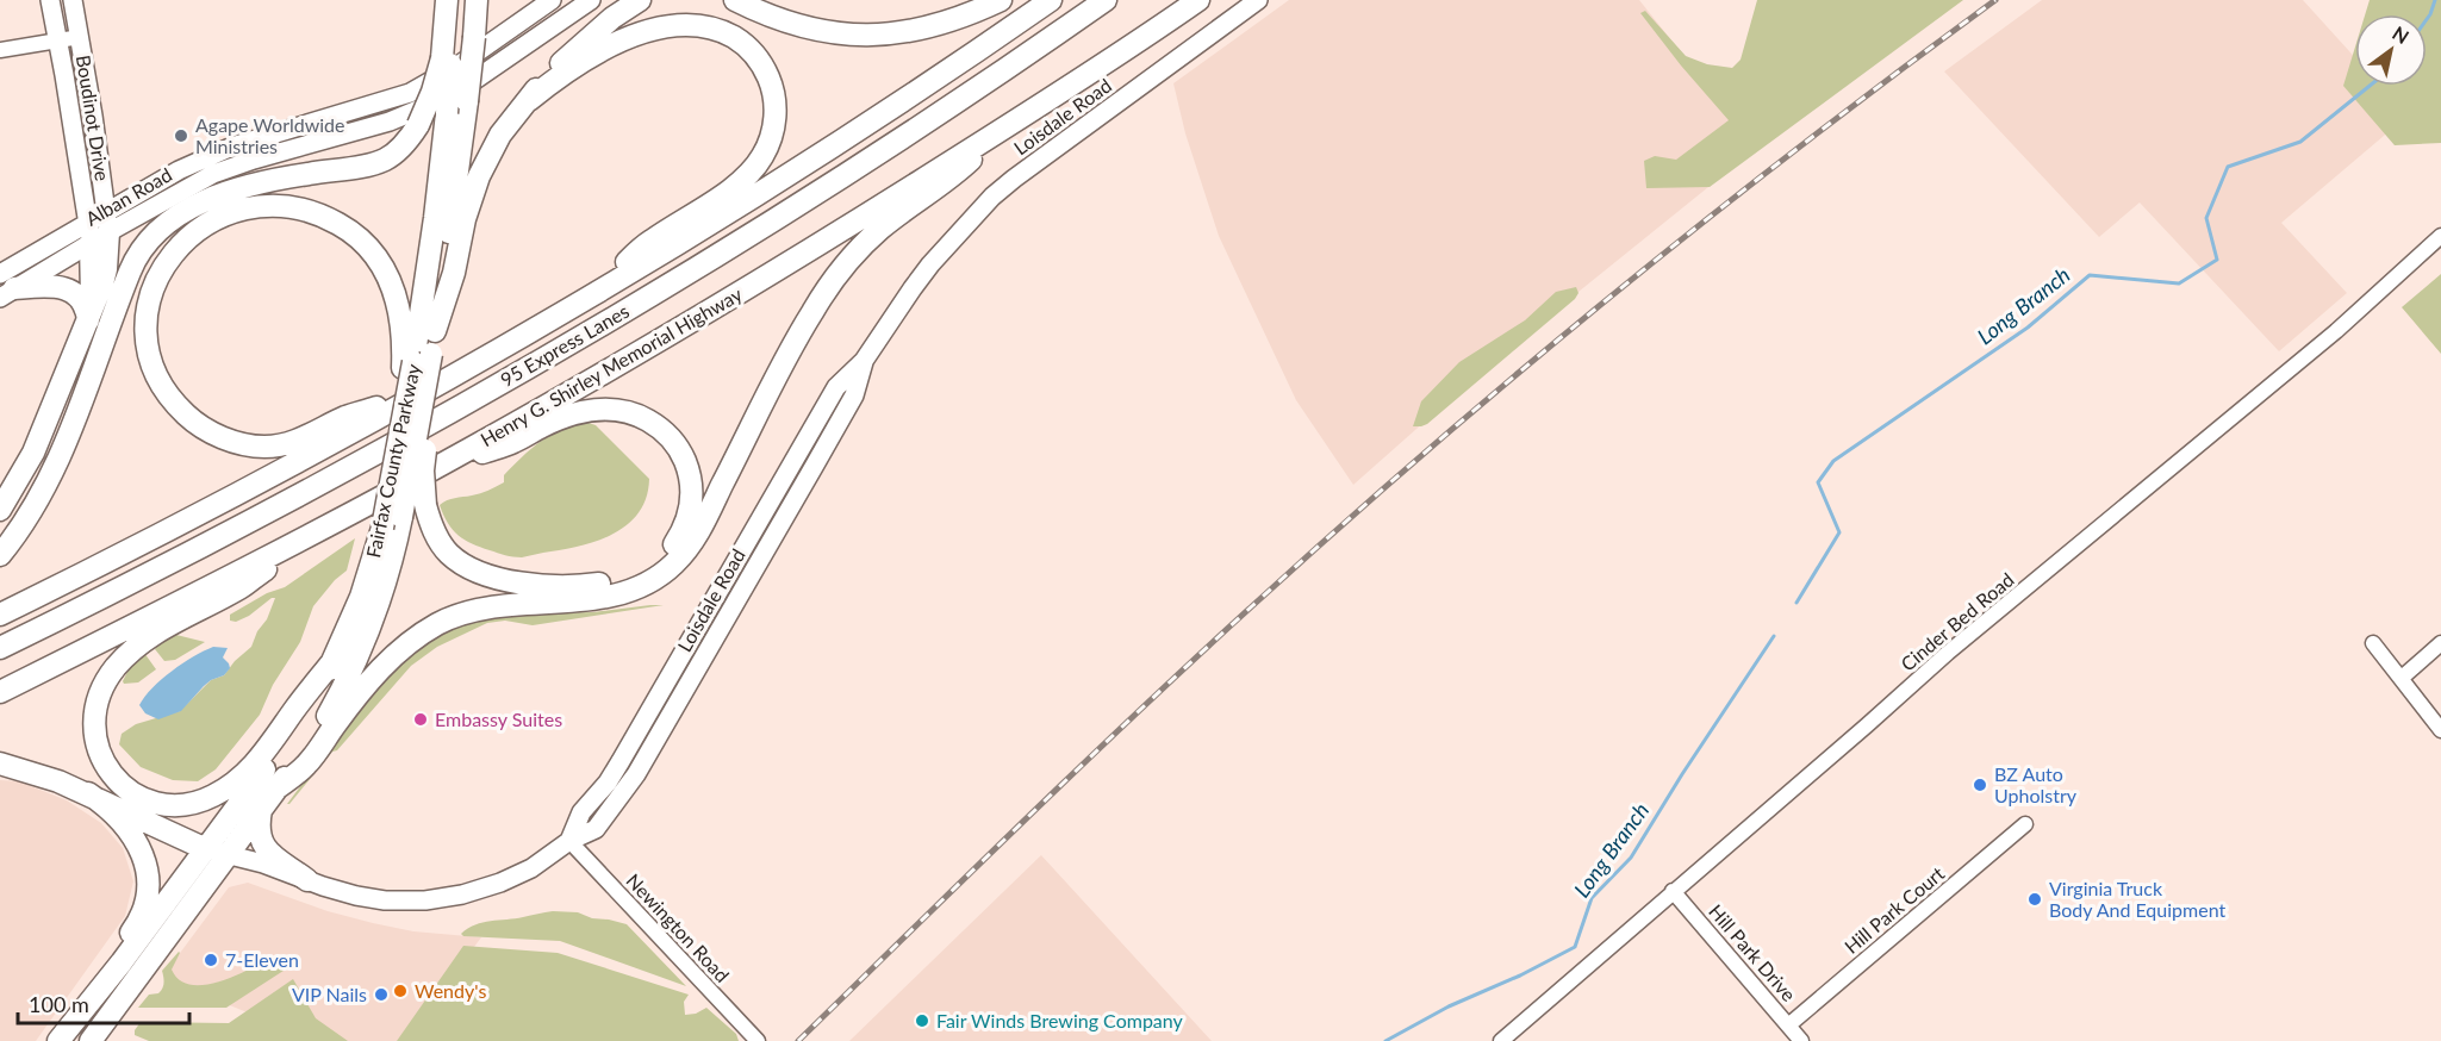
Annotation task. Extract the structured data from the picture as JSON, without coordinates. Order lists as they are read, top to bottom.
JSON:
{
  "streets": {
    "highway": ["95 Express Lanes", "Henry G. Shirley Memorial Highway", "Fairfax County Parkway"],
    "main road": ["Loisdale Road", "Boudinot Drive", "Alban Road"],
    "street": [
      "Cinder Bed Road",
      "Hill Park Court",
      "Newington Road",
      "Hill Park Drive"
    ]
  },
  "crossings": [
    ["Loisdale Road", "Fairfax County Parkway"],
    ["Loisdale Road", "Newington Road"],
    ["Boudinot Drive", "Alban Road"],
    ["Alban Road", "Fairfax County Parkway"],
    ["Cinder Bed Road", "Hill Park Drive"],
    ["Hill Park Court", "Hill Park Drive"]
  ],
  "water": ["Long Branch"],
  "places": [
    "Agape Worldwide Ministries",
    "Embassy Suites",
    "BZ Auto Upholstry",
    "Virginia Truck Body And Equipment",
    "7-Eleven",
    "Wendy's",
    "VIP Nails",
    "Fair Winds Brewing Company"
  ],
  "scale_bar": "100 m",
  "north": "top right"
}
